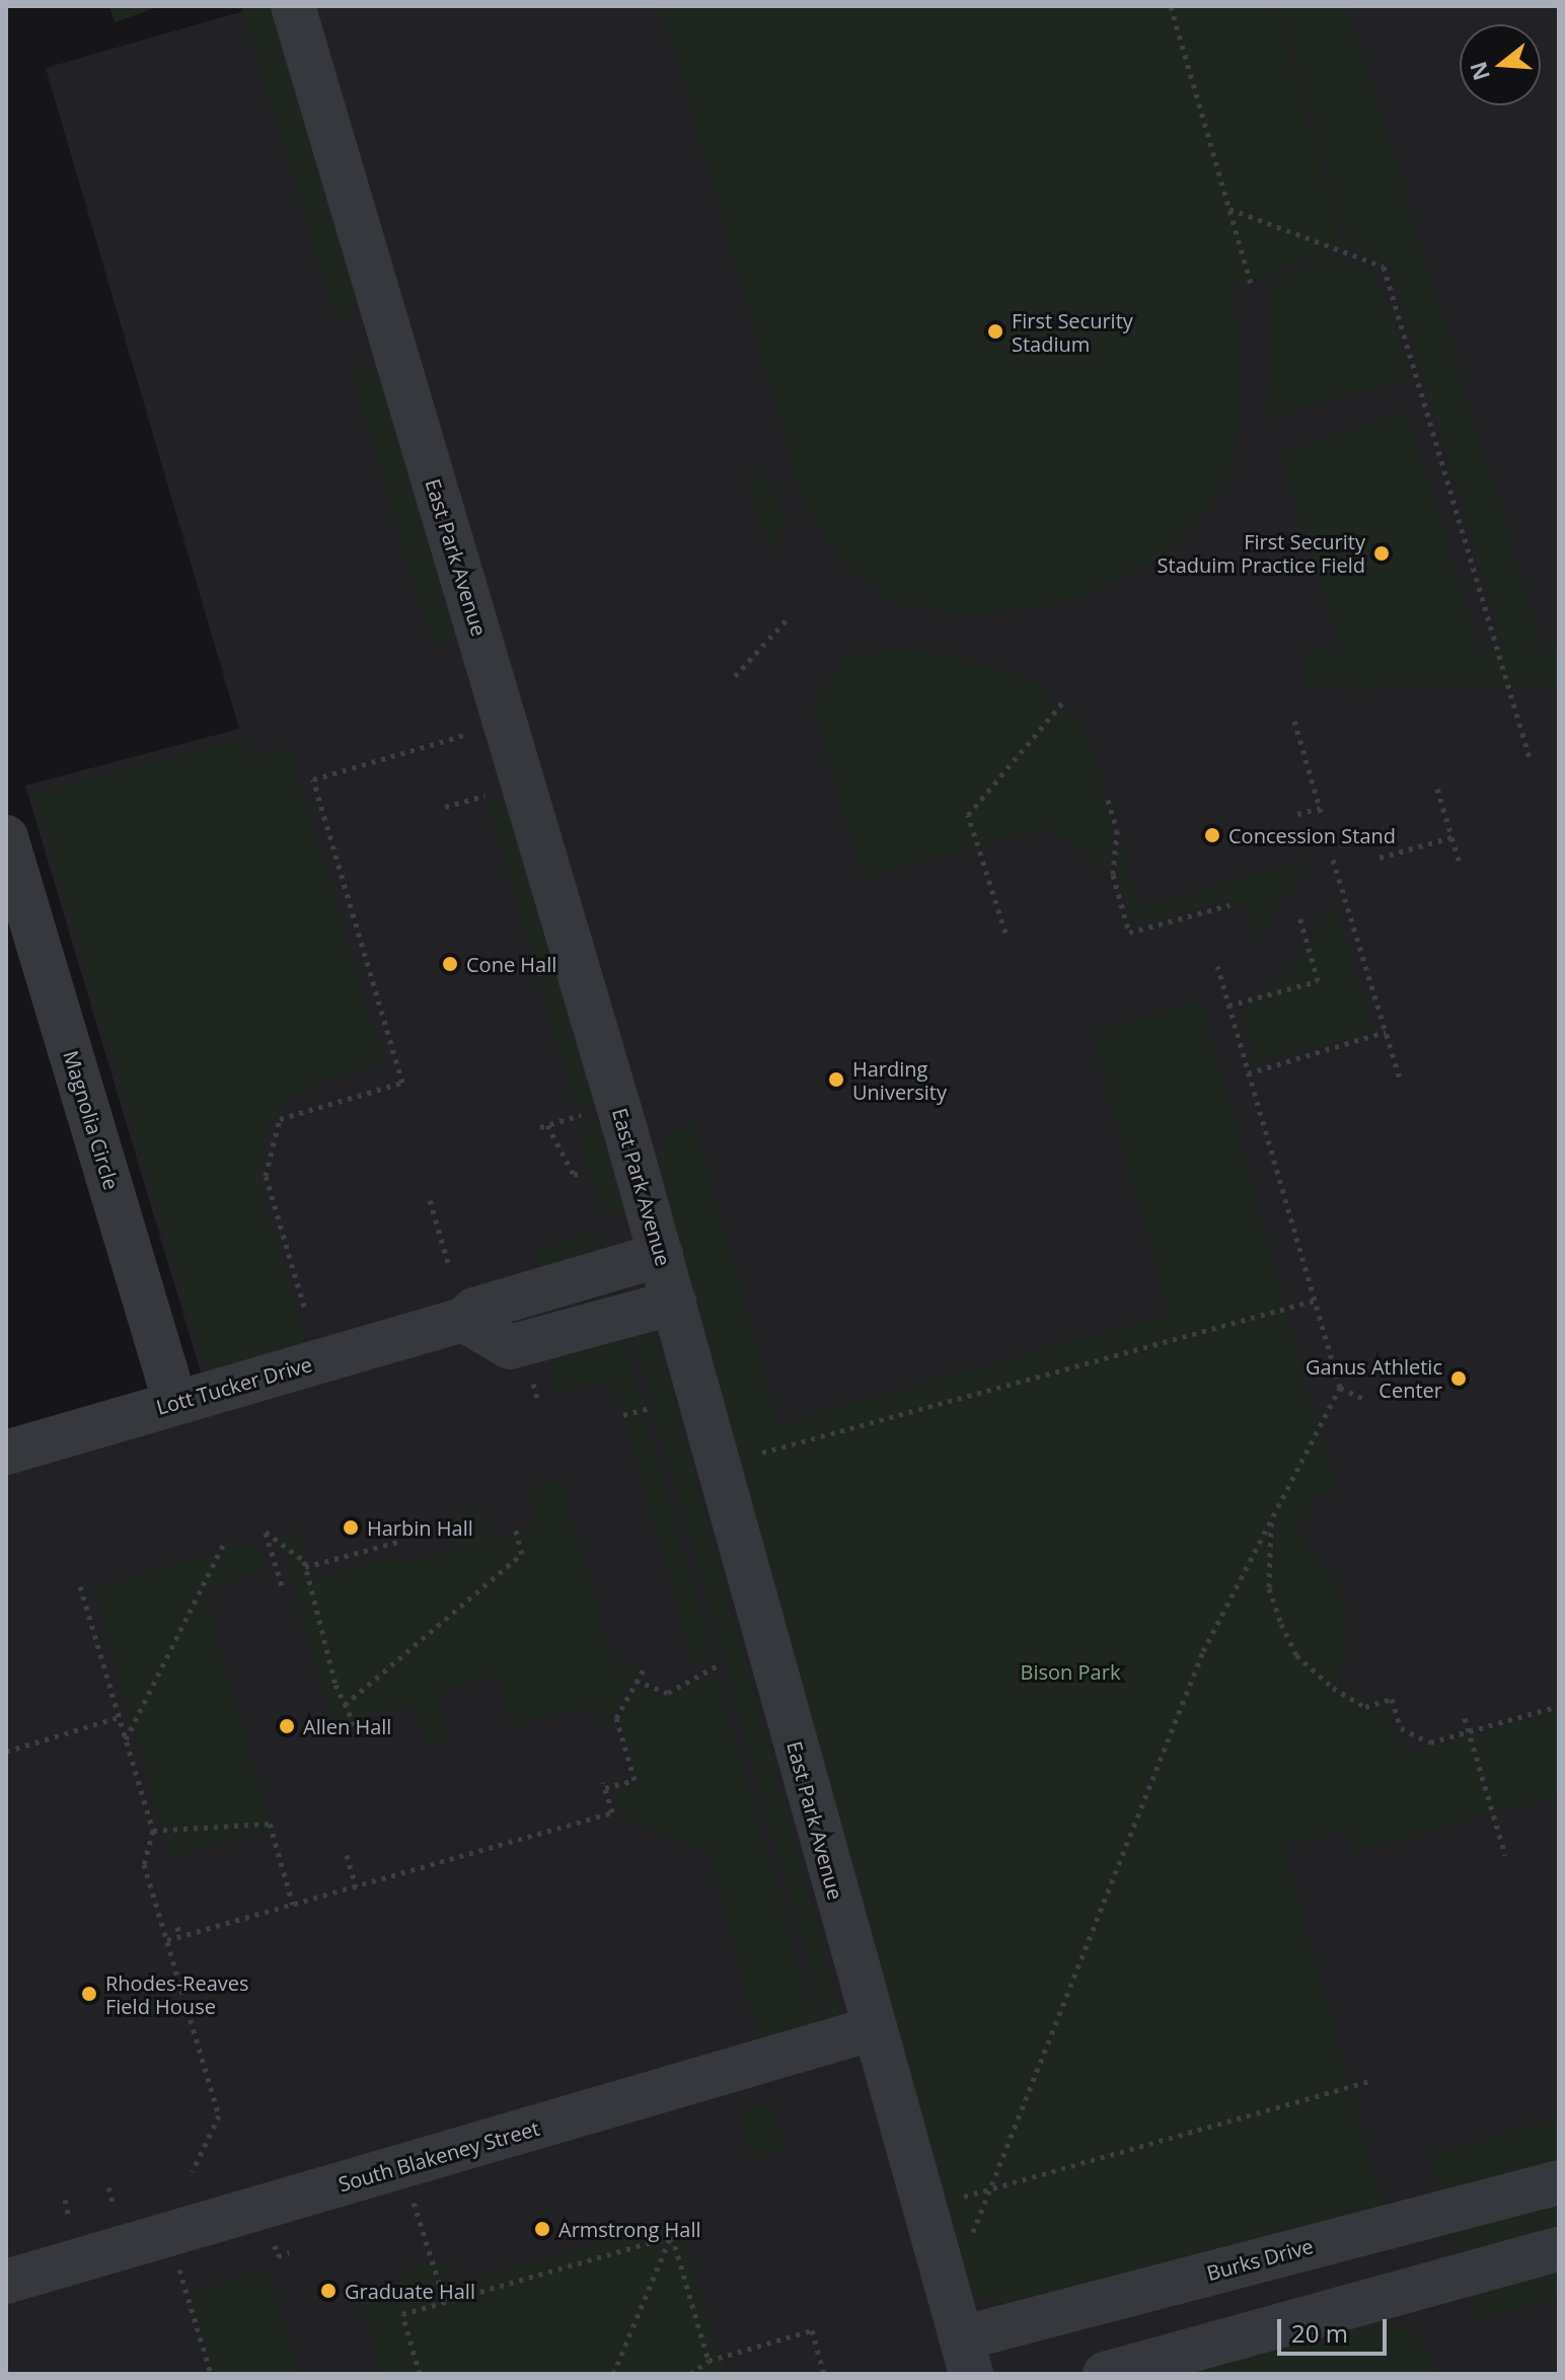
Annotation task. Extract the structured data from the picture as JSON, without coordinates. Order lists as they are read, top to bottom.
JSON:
{
  "streets": {
    "street": [
      "East Park Avenue",
      "Magnolia Circle",
      "Lott Tucker Drive",
      "South Blakeney Street",
      "Burks Drive"
    ]
  },
  "crossings": [
    ["East Park Avenue", "Lott Tucker Drive"],
    ["East Park Avenue", "South Blakeney Street"],
    ["East Park Avenue", "Burks Drive"],
    ["Magnolia Circle", "Lott Tucker Drive"]
  ],
  "parks": ["Bison Park"],
  "places": [
    "First Security Stadium",
    "First Security Staduim Practice Field",
    "Concession Stand",
    "Cone Hall",
    "Harding University",
    "Ganus Athletic Center",
    "Harbin Hall",
    "Allen Hall",
    "Rhodes-Reaves Field House",
    "Armstrong Hall",
    "Graduate Hall"
  ],
  "scale_bar": "20 m",
  "north": "left"
}
